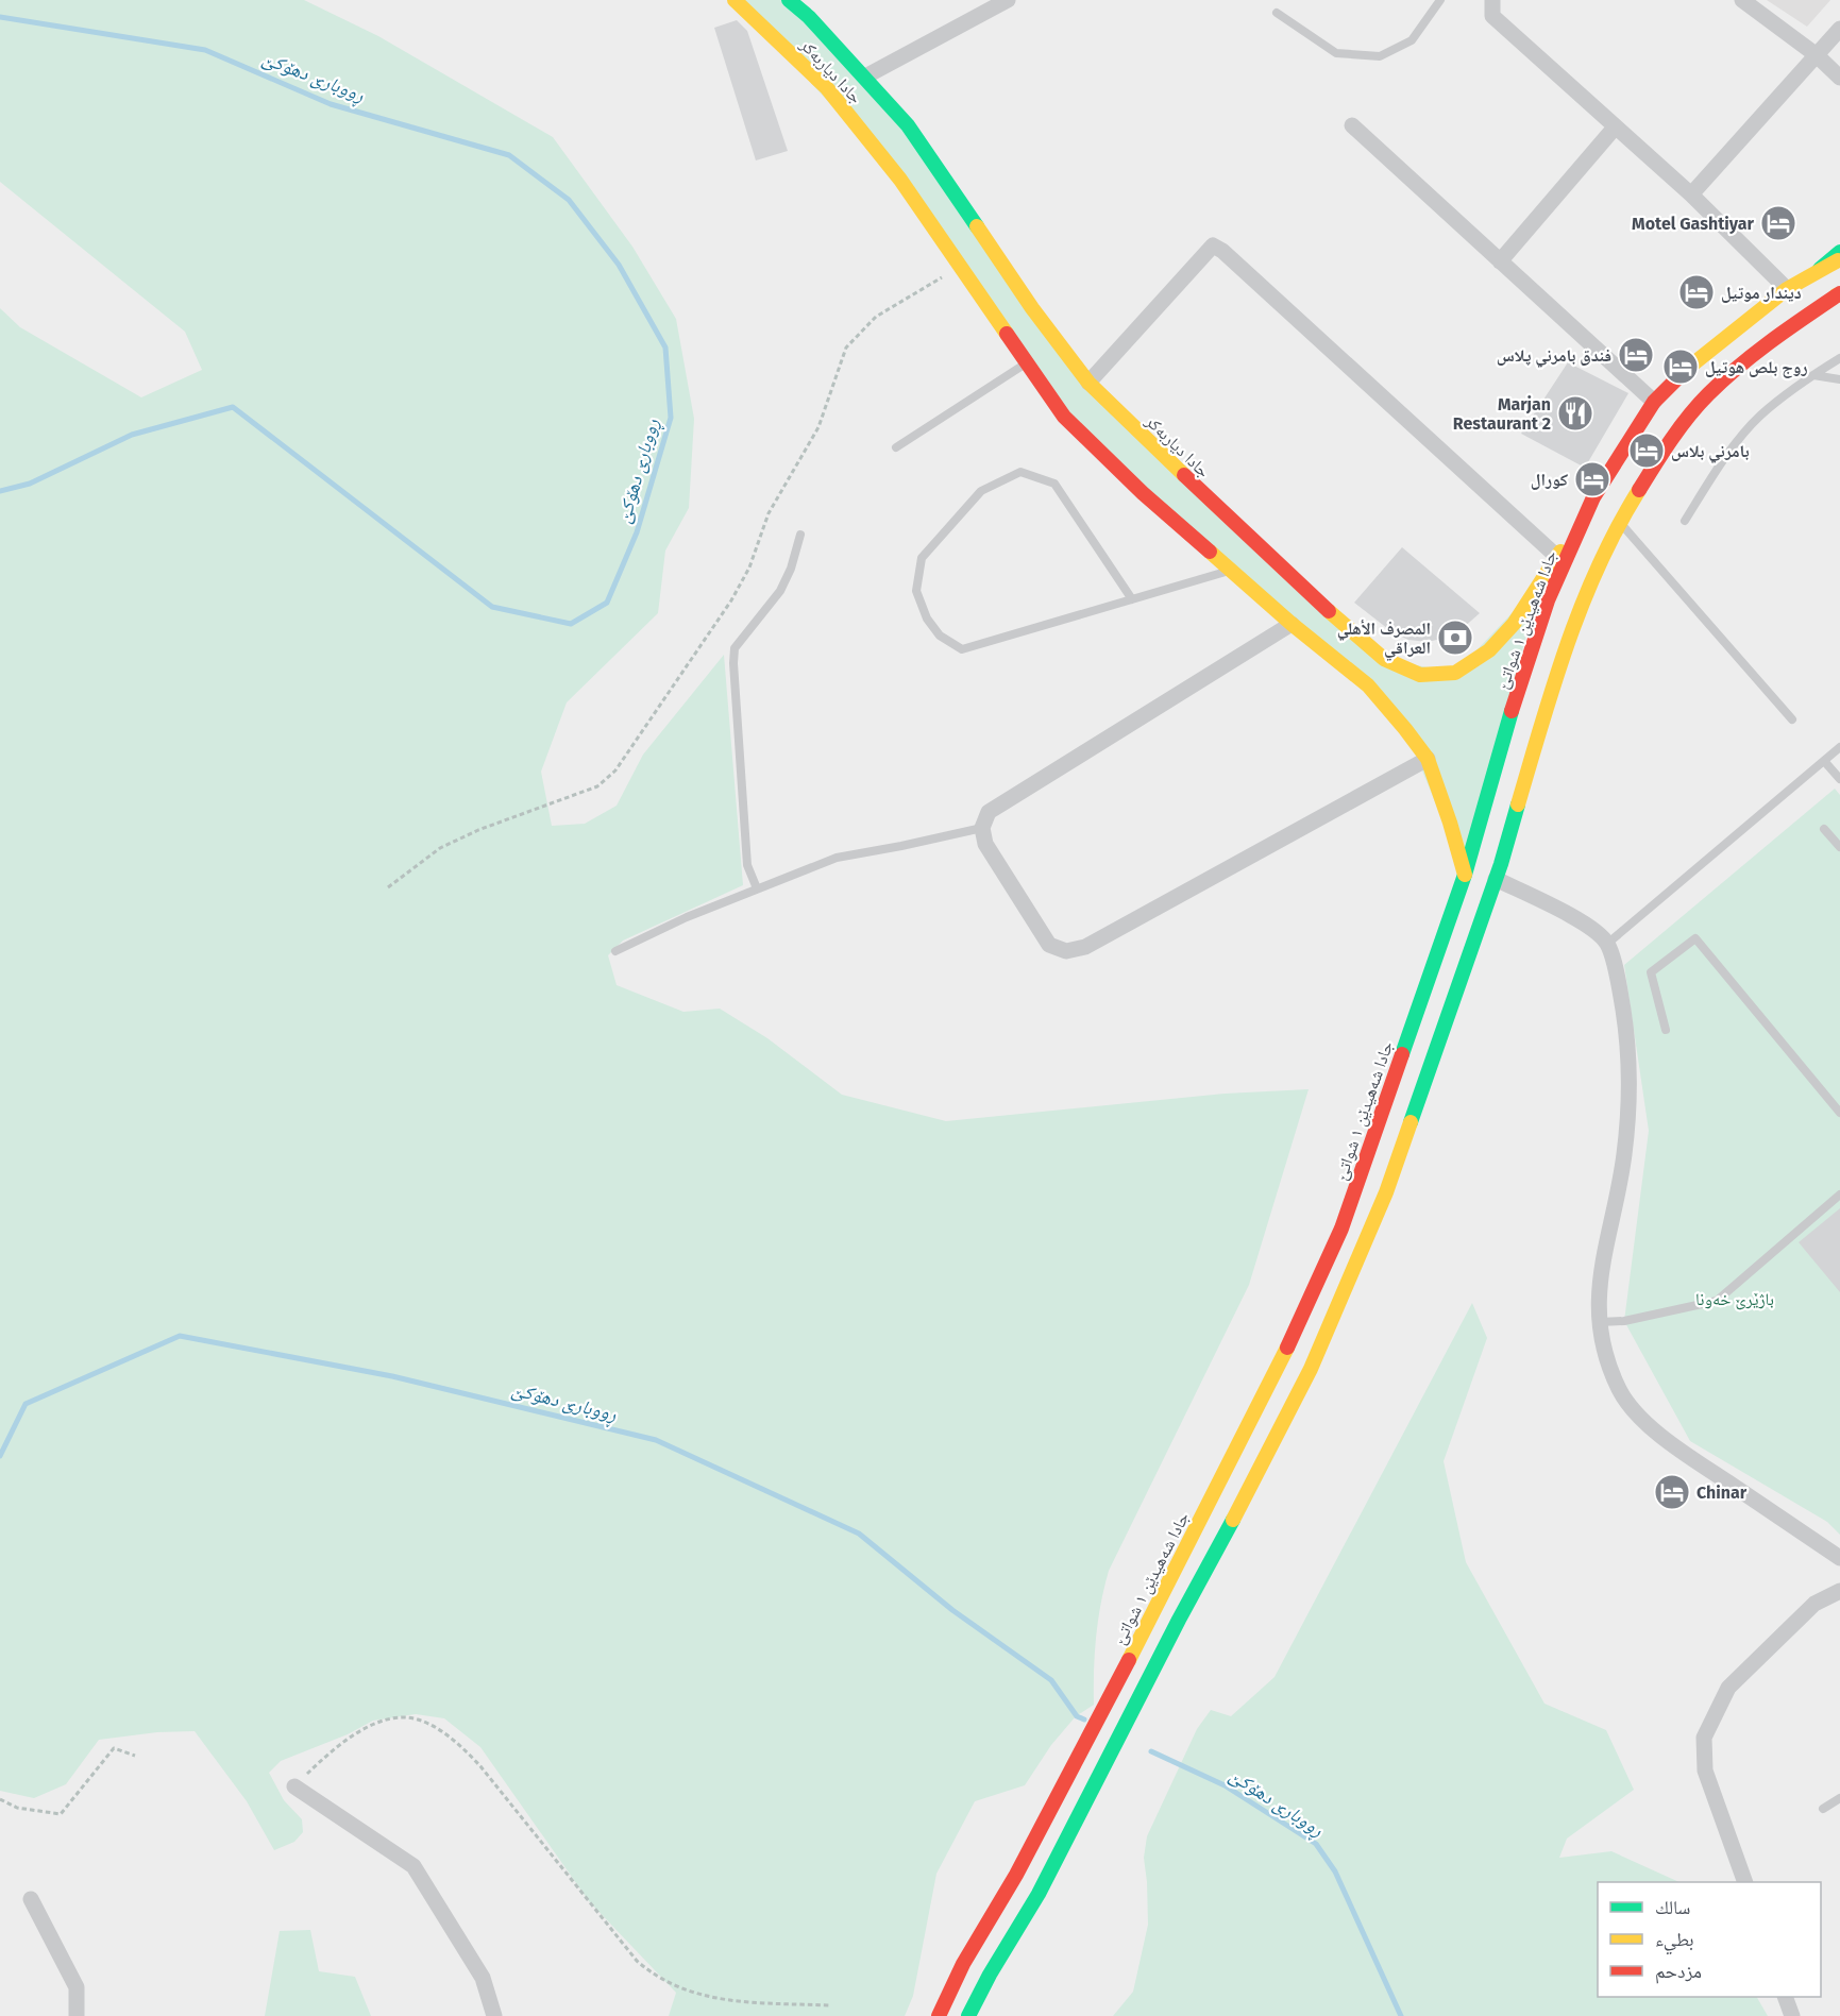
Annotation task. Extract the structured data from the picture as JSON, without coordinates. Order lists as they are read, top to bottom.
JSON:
{
  "streets": {
    "main road": ["جادا دیاربه‌كر", "جادا شەهیدێن ١ شواتێ"]
  },
  "crossings": [
    ["جادا دیاربه‌كر", "جادا شەهیدێن ١ شواتێ"]
  ],
  "water": ["ڕووبارێ دهۆكێ"],
  "parks": ["باژێرێ خه‌ونا"],
  "places": {
    "hotel": [
      "Motel Gashtiyar",
      "ديندار موتيل",
      "فندق بامرني پلاس",
      "روج بلص هوتيل",
      "بامرني بلاس",
      "كورال",
      "Chinar"
    ],
    "restaurant": ["Marjan Restaurant 2"],
    "bank": ["المصرف الأهلي العراقي"]
  },
  "legend": ["سالك", "بطيء", "مزدحم"]
}
